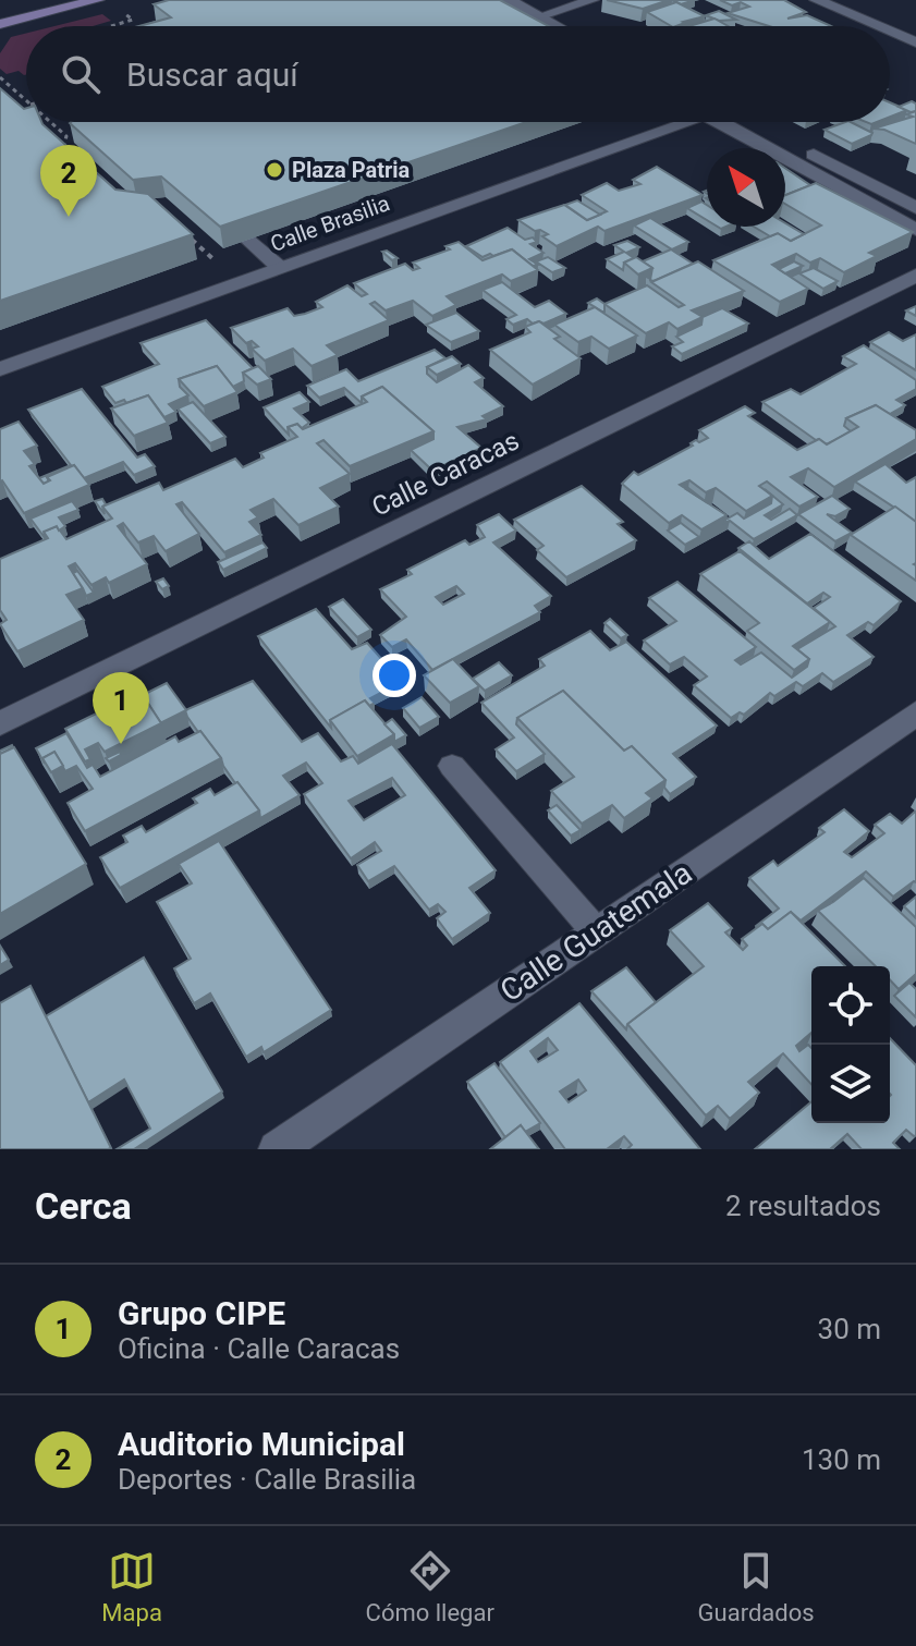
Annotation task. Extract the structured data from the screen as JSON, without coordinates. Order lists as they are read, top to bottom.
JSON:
{
  "streets": {
    "street": ["Calle Brasilia", "Calle Caracas", "Calle Guatemala"]
  },
  "places": ["Plaza Patria"],
  "north": "top left",
  "page": {
    "search": "Buscar aquí",
    "pins": ["2", "1"],
    "heading": ["Cerca", "2 resultados"],
    "list": [
      {
        "mark": "1",
        "name": "Grupo CIPE",
        "note": "Oficina · Calle Caracas",
        "value": "30 m"
      },
      {
        "mark": "2",
        "name": "Auditorio Municipal",
        "note": "Deportes · Calle Brasilia",
        "value": "130 m"
      }
    ],
    "nav": ["Mapa", "Cómo llegar", "Guardados"]
  }
}
